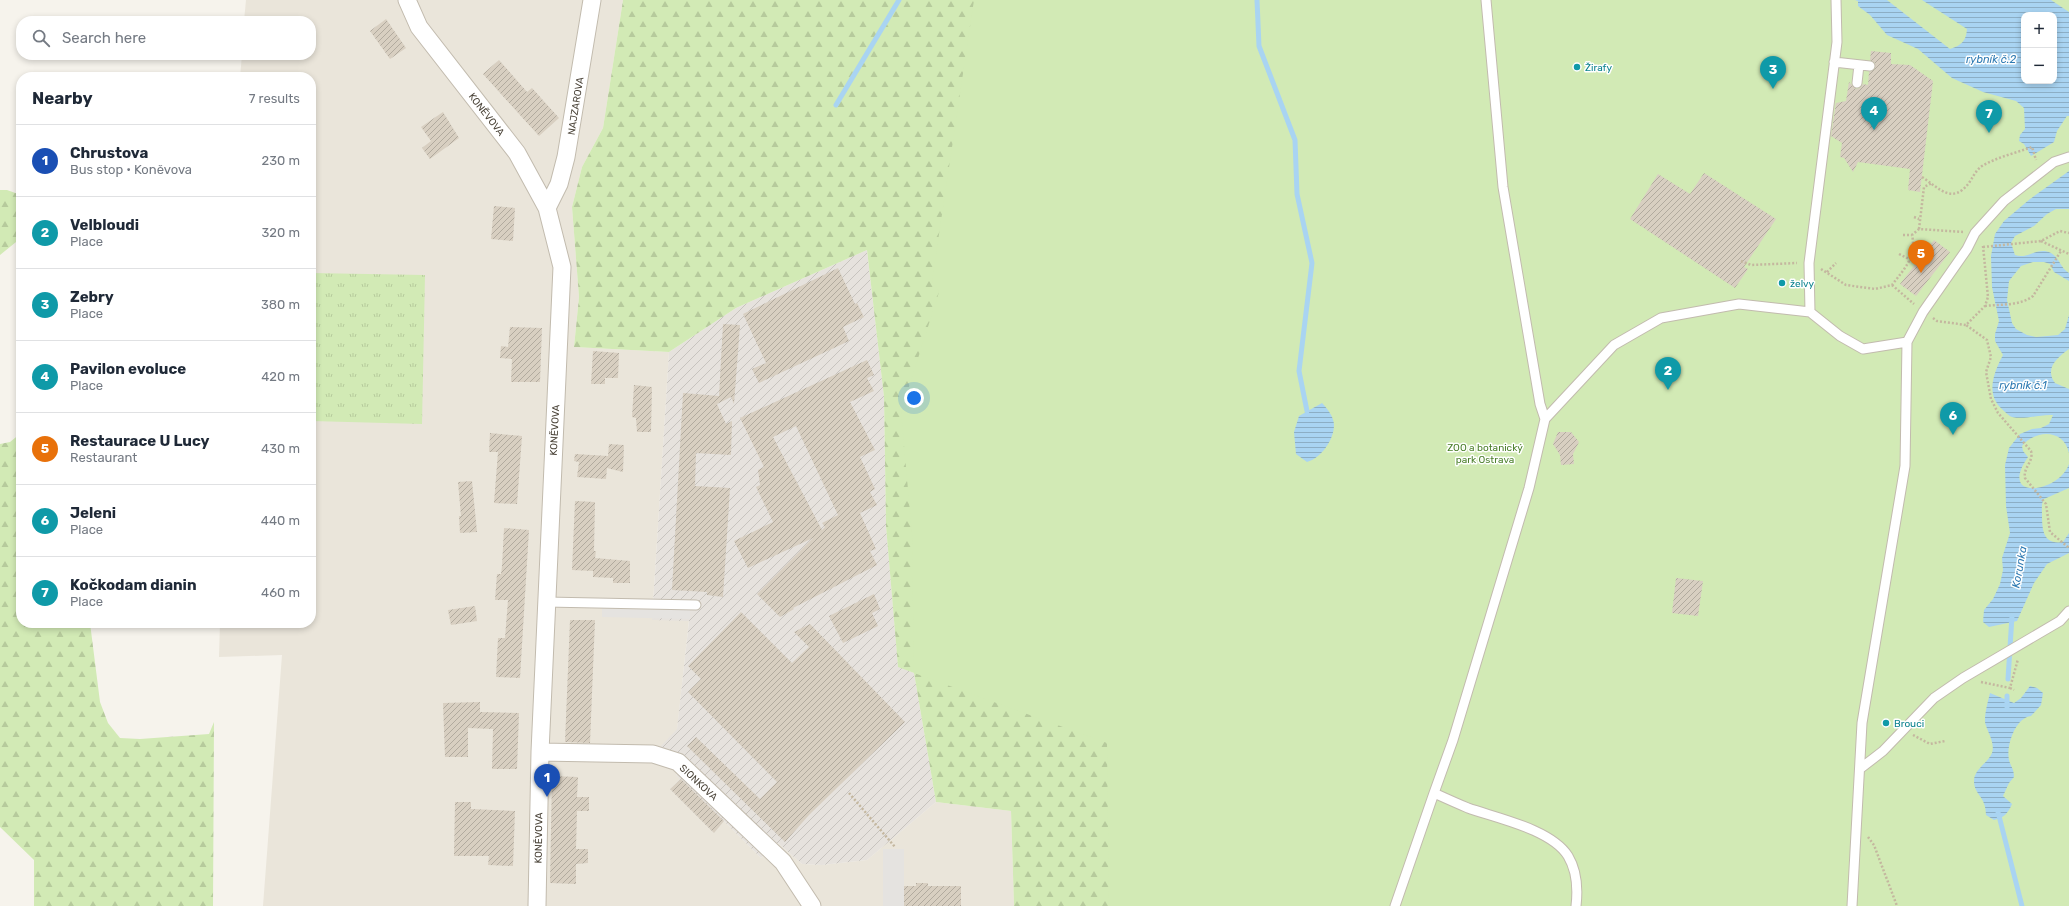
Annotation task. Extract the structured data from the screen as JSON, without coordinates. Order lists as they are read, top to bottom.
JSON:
{
  "streets": {
    "street": ["NAJZAROVA", "KONĚVOVA", "SIONKOVA"]
  },
  "crossings": [
    ["NAJZAROVA", "KONĚVOVA"],
    ["KONĚVOVA", "SIONKOVA"]
  ],
  "water": ["rybník č.2", "rybník č.1", "Korunka"],
  "parks": ["ZOO a botanický park Ostrava"],
  "places": ["Žirafy", "želvy", "Brouci"],
  "page": {
    "map_buttons": ["+", "−"],
    "search": "Search here",
    "pins": [
      "3",
      "4",
      "7",
      "5",
      "2",
      "6",
      "1"
    ],
    "heading": ["Nearby", "7 results"],
    "list": [
      {
        "mark": "1",
        "name": "Chrustova",
        "note": "Bus stop · Koněvova",
        "value": "230 m"
      },
      {
        "mark": "2",
        "name": "Velbloudi",
        "note": "Place",
        "value": "320 m"
      },
      {
        "mark": "3",
        "name": "Zebry",
        "note": "Place",
        "value": "380 m"
      },
      {
        "mark": "4",
        "name": "Pavilon evoluce",
        "note": "Place",
        "value": "420 m"
      },
      {
        "mark": "5",
        "name": "Restaurace U Lucy",
        "note": "Restaurant",
        "value": "430 m"
      },
      {
        "mark": "6",
        "name": "Jeleni",
        "note": "Place",
        "value": "440 m"
      },
      {
        "mark": "7",
        "name": "Kočkodam dianin",
        "note": "Place",
        "value": "460 m"
      }
    ]
  }
}
